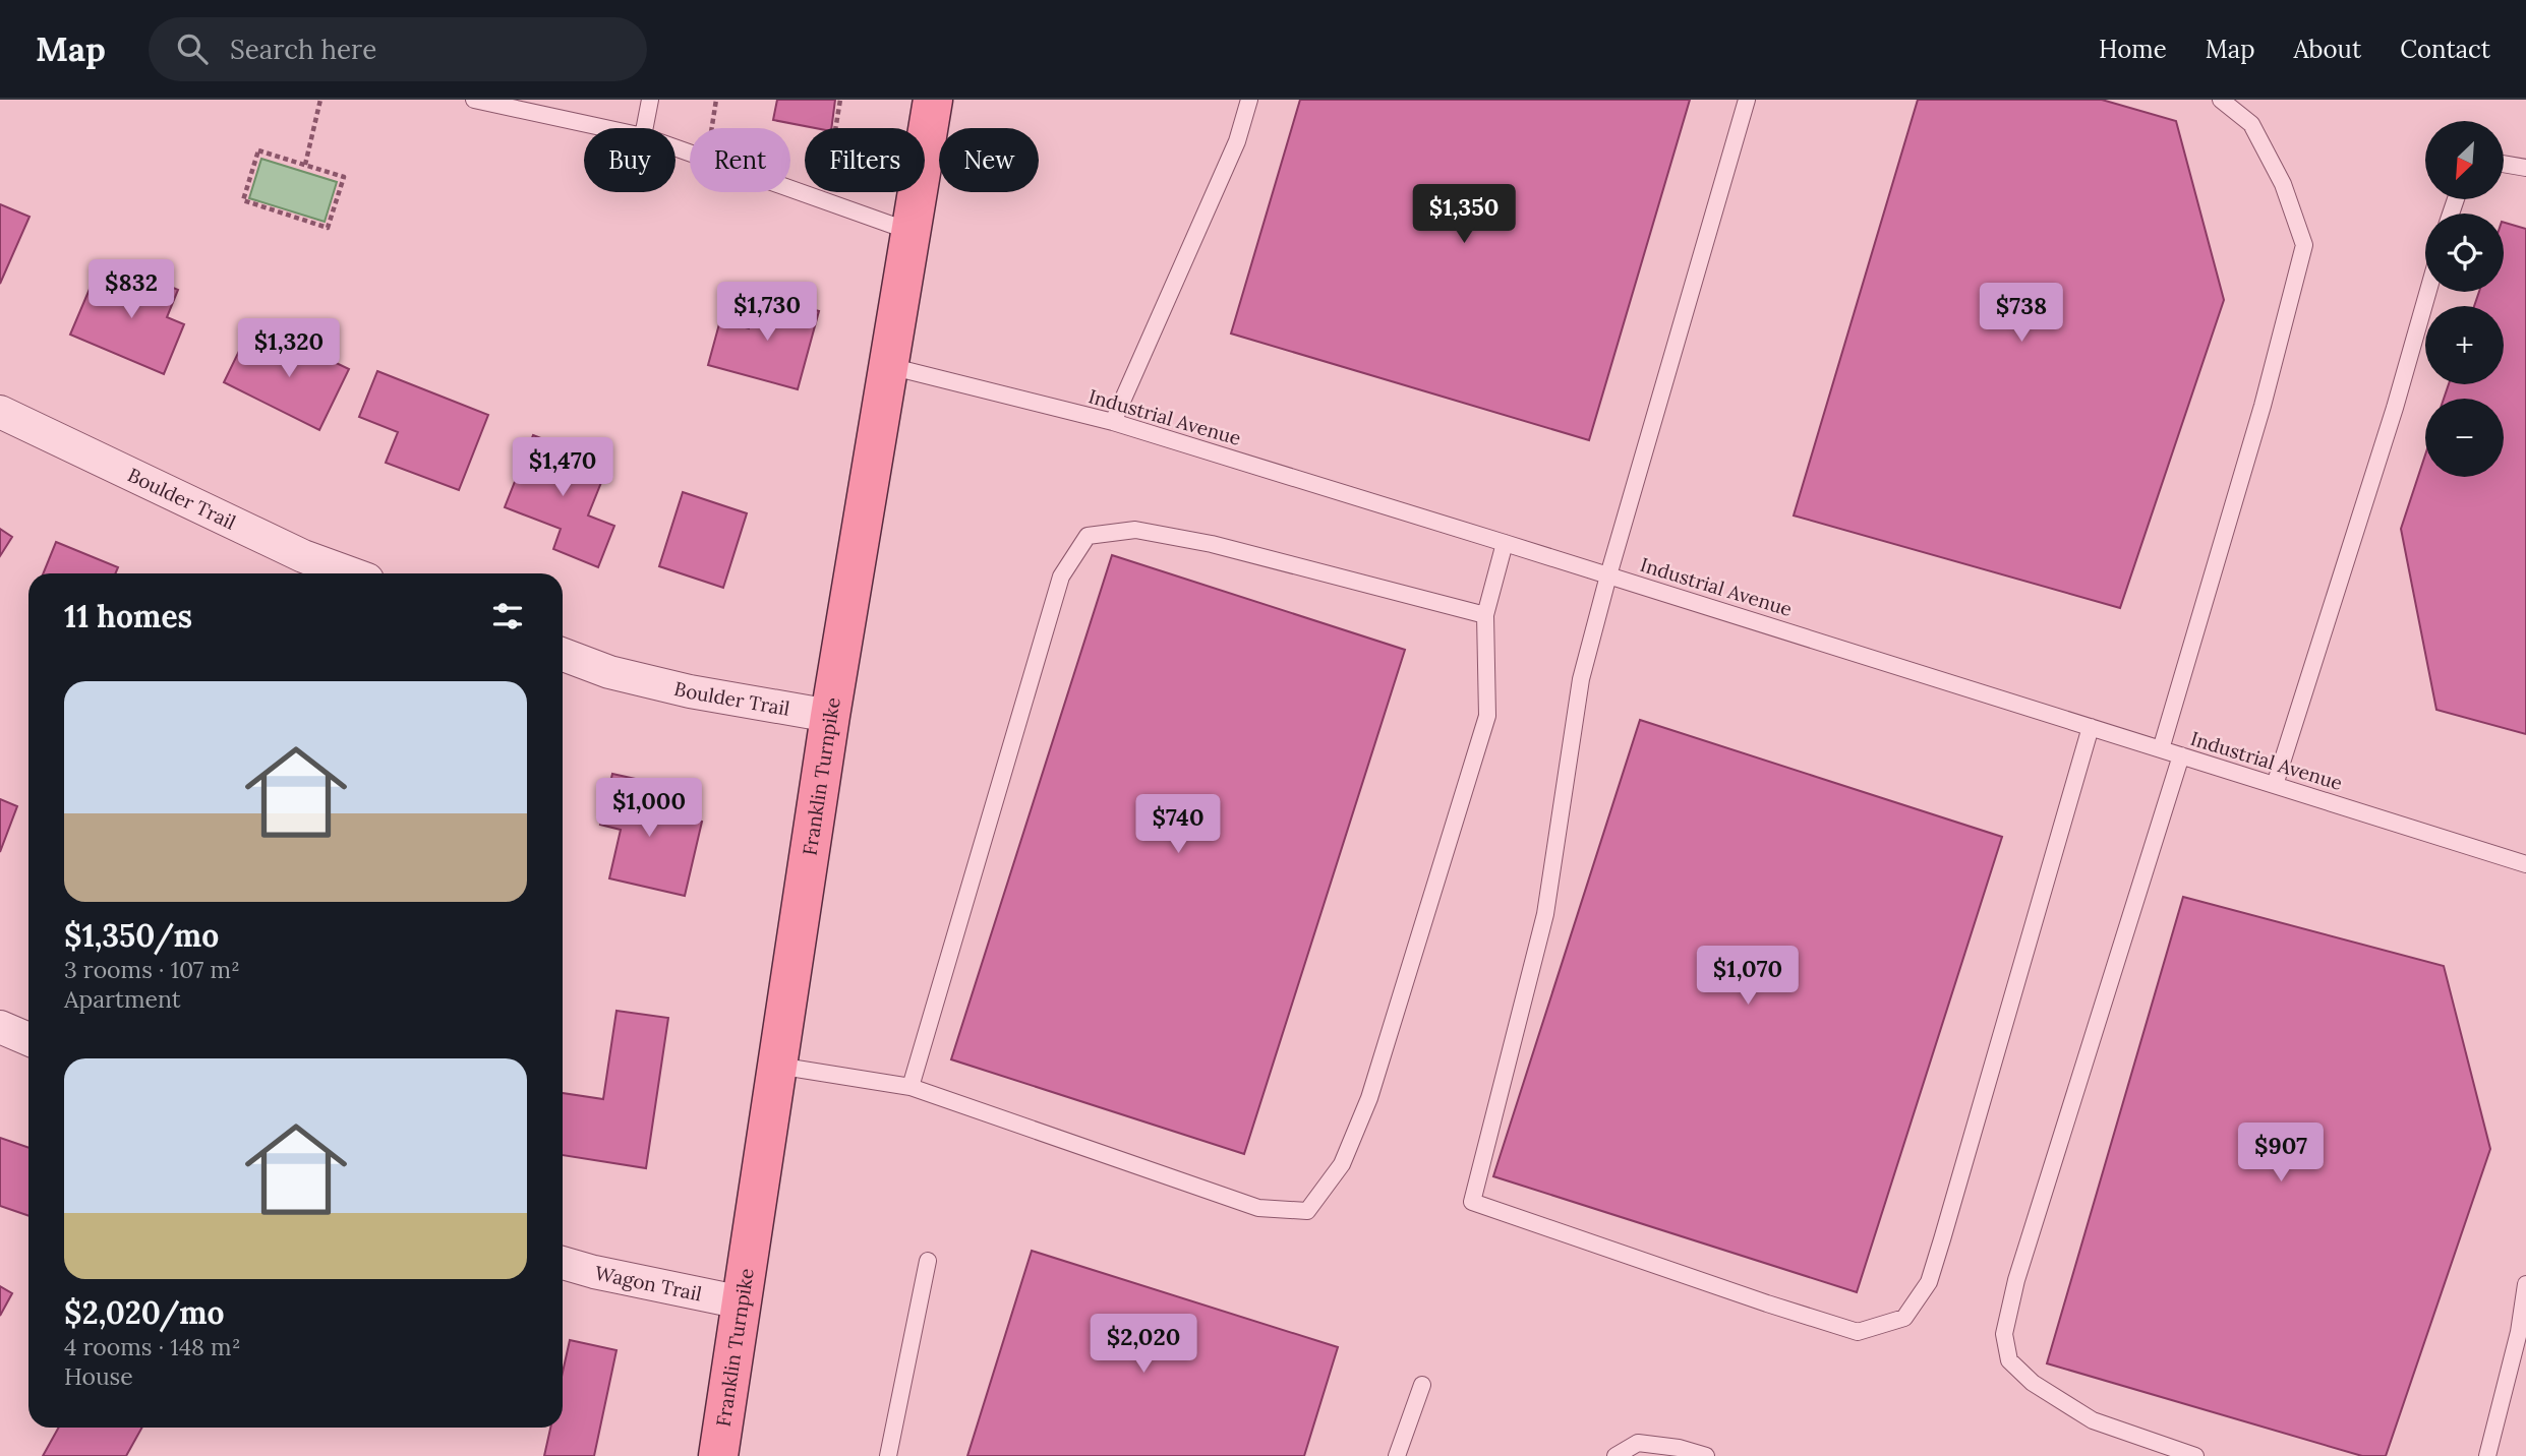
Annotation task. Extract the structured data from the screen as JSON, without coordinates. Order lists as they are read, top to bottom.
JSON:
{
  "streets": {
    "main road": ["Franklin Turnpike"],
    "street": ["Boulder Trail", "Wagon Trail"],
    "lane": ["Industrial Avenue"]
  },
  "crossings": [
    ["Industrial Avenue", "Franklin Turnpike"],
    ["Boulder Trail", "Franklin Turnpike"],
    ["Franklin Turnpike", "Wagon Trail"]
  ],
  "north": "bottom left",
  "page": {
    "header": "Map",
    "search": "Search here",
    "nav": [
      "Home",
      "Map",
      "About",
      "Contact"
    ],
    "map_buttons": ["+", "−"],
    "chip": [
      "Buy",
      "Rent",
      "Filters",
      "New"
    ],
    "price": [
      "$1,350",
      "$832",
      "$1,730",
      "$738",
      "$1,320",
      "$1,470",
      "$1,000",
      "$740",
      "$1,070",
      "$907",
      "$2,020"
    ],
    "heading": "11 homes",
    "list": [
      {
        "name": "$1,350/mo",
        "note": "3 rooms · 107 m² · Apartment"
      },
      {
        "name": "$2,020/mo",
        "note": "4 rooms · 148 m² · House"
      }
    ]
  }
}
